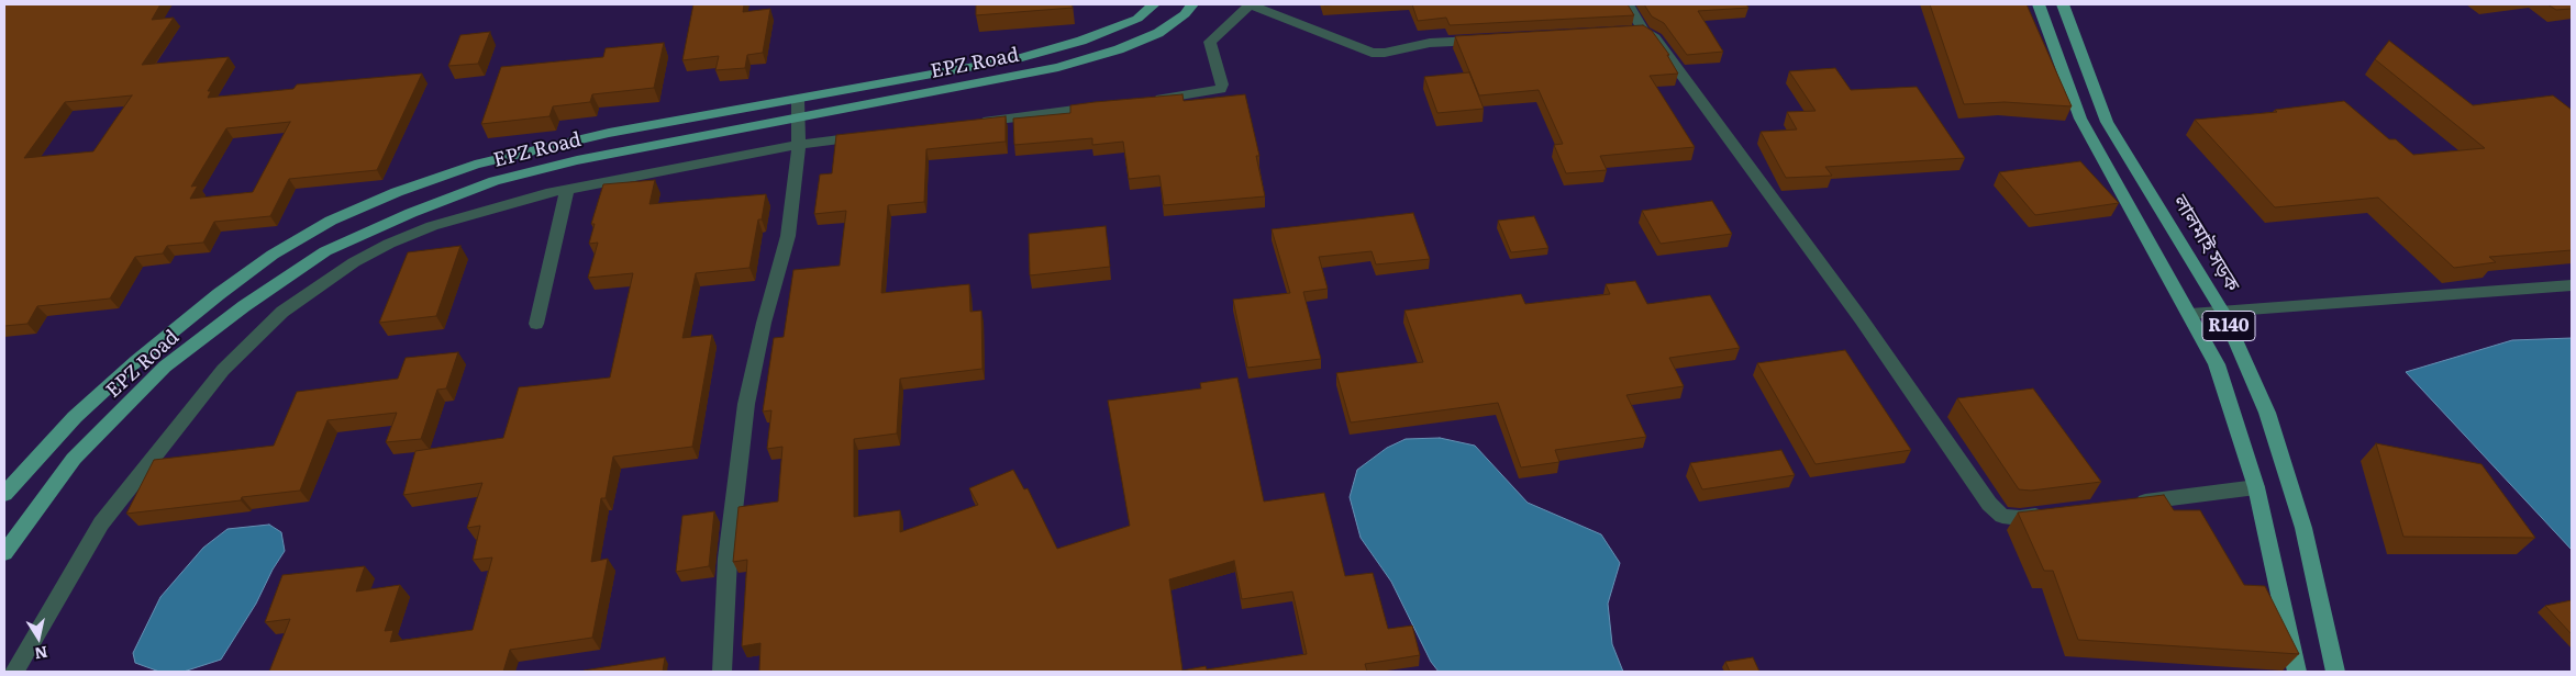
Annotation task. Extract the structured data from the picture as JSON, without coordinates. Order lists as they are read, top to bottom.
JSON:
{
  "streets": {
    "main road": ["EPZ Road", "লালমাই সড়ক", "R140"]
  },
  "north": "bottom"
}
